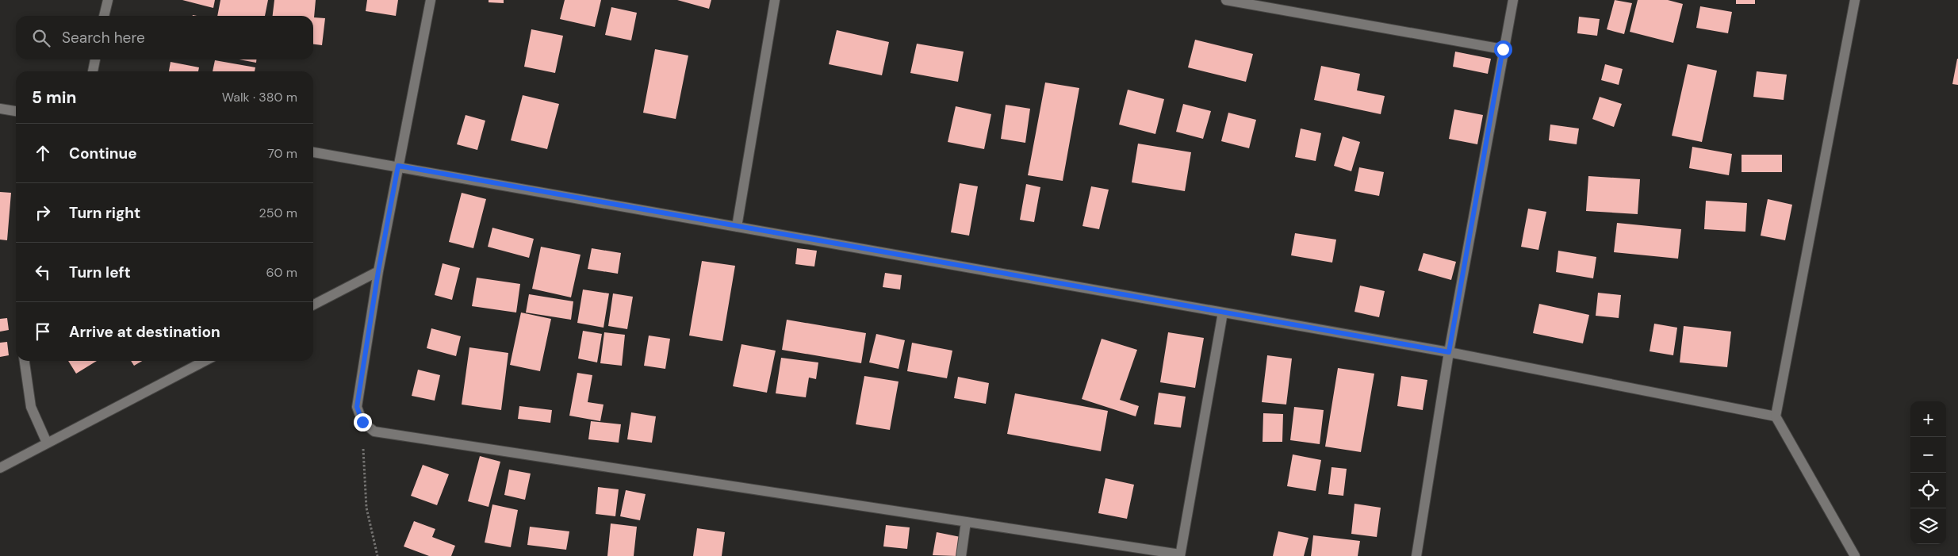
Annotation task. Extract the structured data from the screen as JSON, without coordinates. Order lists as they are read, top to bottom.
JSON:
{
  "page": {
    "search": "Search here",
    "heading": ["5 min", "Walk · 380 m"],
    "list": [
      ["Continue", "70 m"],
      ["Turn right", "250 m"],
      ["Turn left", "60 m"],
      "Arrive at destination"
    ],
    "map_buttons": ["+", "−"]
  }
}
